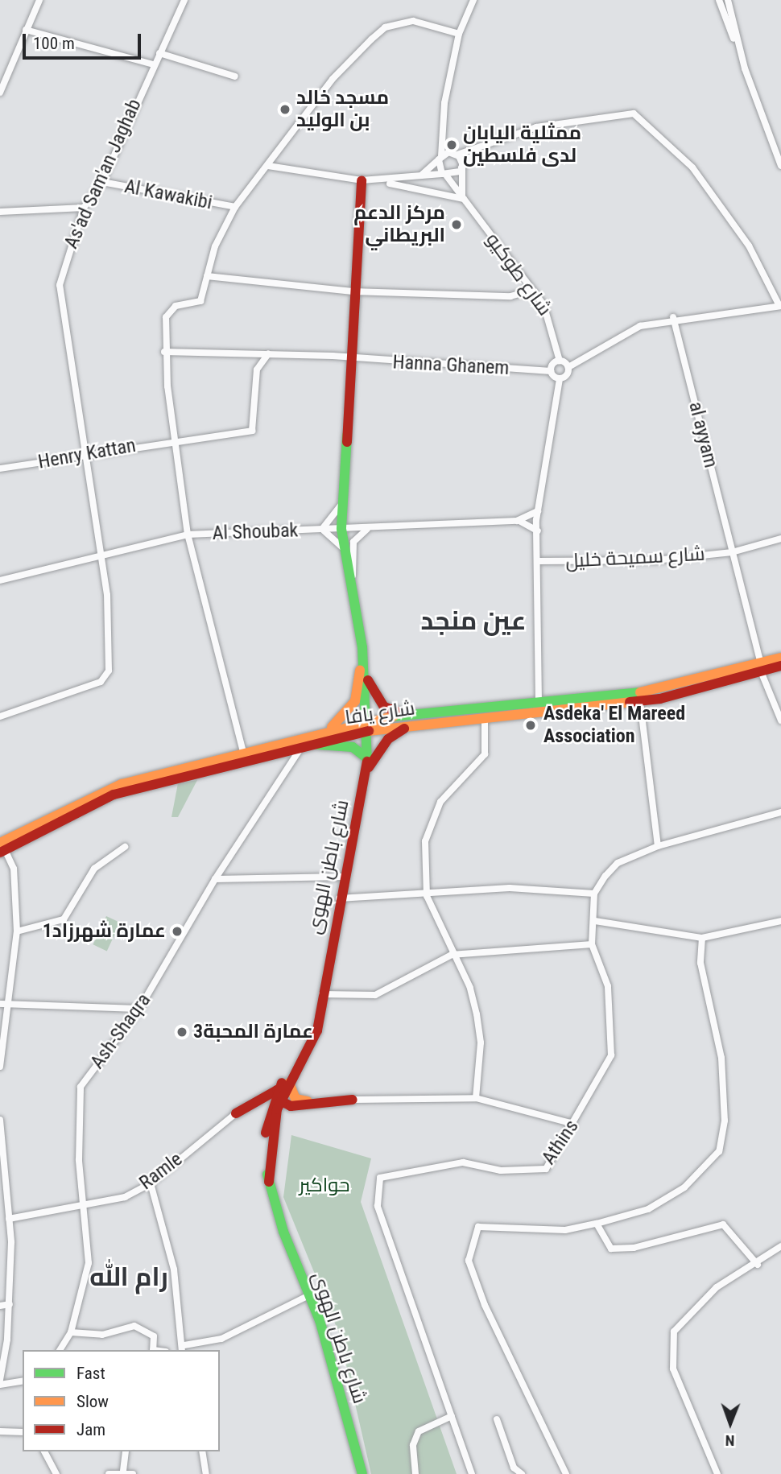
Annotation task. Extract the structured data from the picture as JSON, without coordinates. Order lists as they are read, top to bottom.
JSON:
{
  "streets": {
    "main road": ["شارع يافا", "شارع باطن الهوى"],
    "street": [
      "As'ad Sam'an Jaghab",
      "Al Kawakibi",
      "شارع طوكيو",
      "Hanna Ghanem",
      "al ayyam",
      "Henry Kattan",
      "Al Shoubak",
      "شارع سميحة خليل",
      "Ash-Shaqra",
      "Athins",
      "Ramle"
    ]
  },
  "crossings": [
    ["As'ad Sam'an Jaghab", "Al Kawakibi"],
    ["As'ad Sam'an Jaghab", "Henry Kattan"],
    ["As'ad Sam'an Jaghab", "Al Shoubak"],
    ["Hanna Ghanem", "Henry Kattan"],
    ["al ayyam", "شارع سميحة خليل"],
    ["al ayyam", "شارع يافا"],
    ["Al Shoubak", "شارع سميحة خليل"],
    ["شارع سميحة خليل", "شارع يافا"],
    ["شارع يافا", "شارع باطن الهوى"],
    ["شارع يافا", "Ash-Shaqra"],
    ["Ash-Shaqra", "Ramle"]
  ],
  "districts": ["عين منجد", "رام الله"],
  "parks": ["حواكير"],
  "places": [
    "مسجد خالد بن الوليد",
    "ممثلية اليابان لدى فلسطين",
    "مركز الدعم البريطاني",
    "Asdeka' El Mareed Association",
    "عمارة شهرزاد1",
    "عمارة المحبة3"
  ],
  "legend": ["Fast", "Slow", "Jam"],
  "scale_bar": "100 m",
  "north": "bottom"
}
